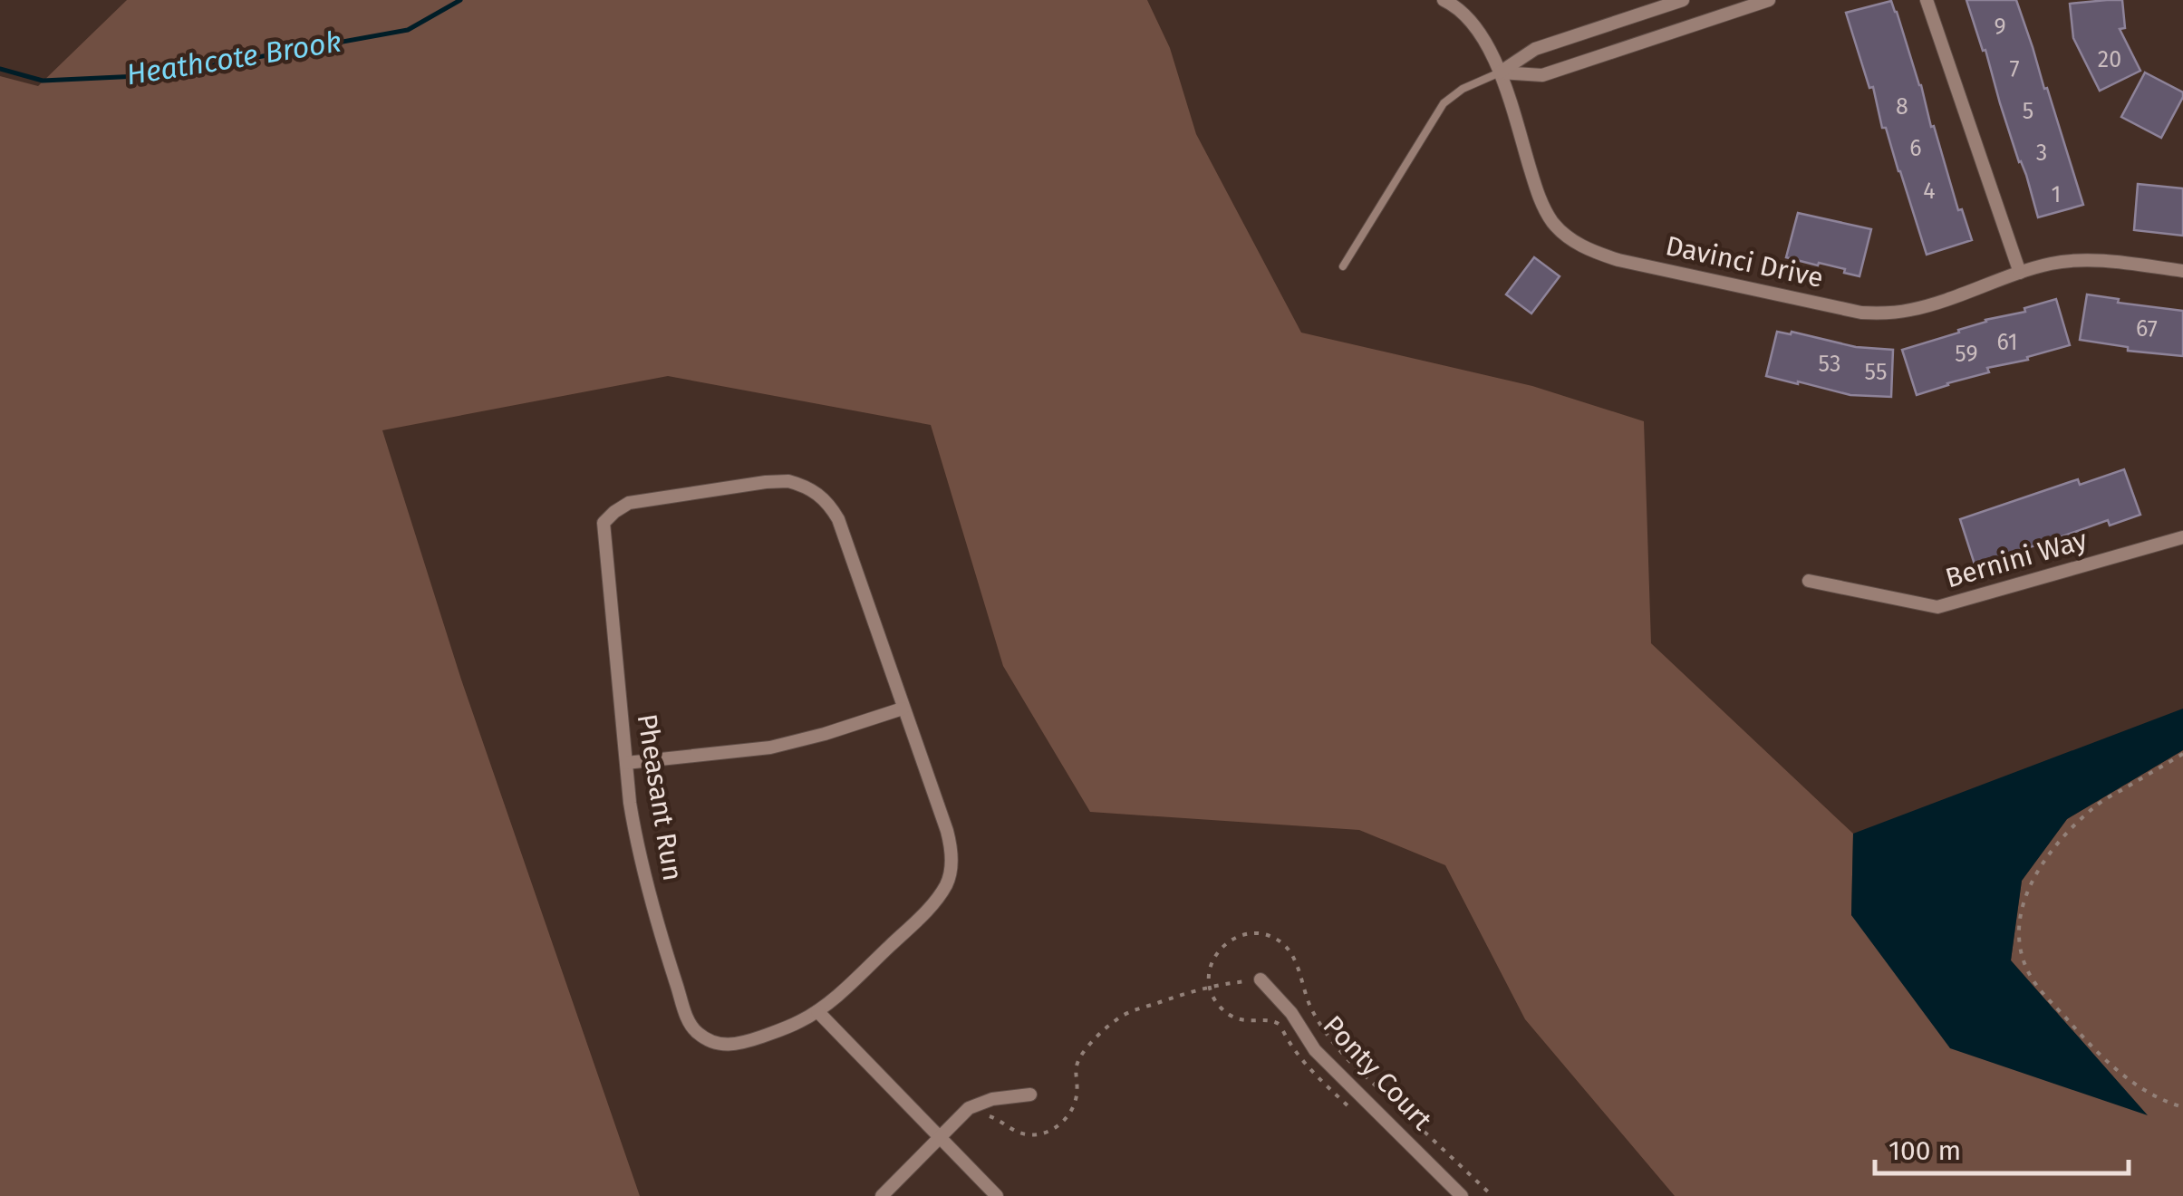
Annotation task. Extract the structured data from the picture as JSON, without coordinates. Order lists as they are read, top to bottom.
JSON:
{
  "streets": {
    "street": [
      "Davinci Drive",
      "Bernini Way",
      "Pheasant Run",
      "Ponty Court"
    ]
  },
  "water": ["Heathcote Brook"],
  "house_numbers": [
    "9",
    "20",
    "7",
    "8",
    "5",
    "6",
    "3",
    "4",
    "1",
    "67",
    "61",
    "59",
    "53",
    "55"
  ],
  "scale_bar": "100 m"
}
